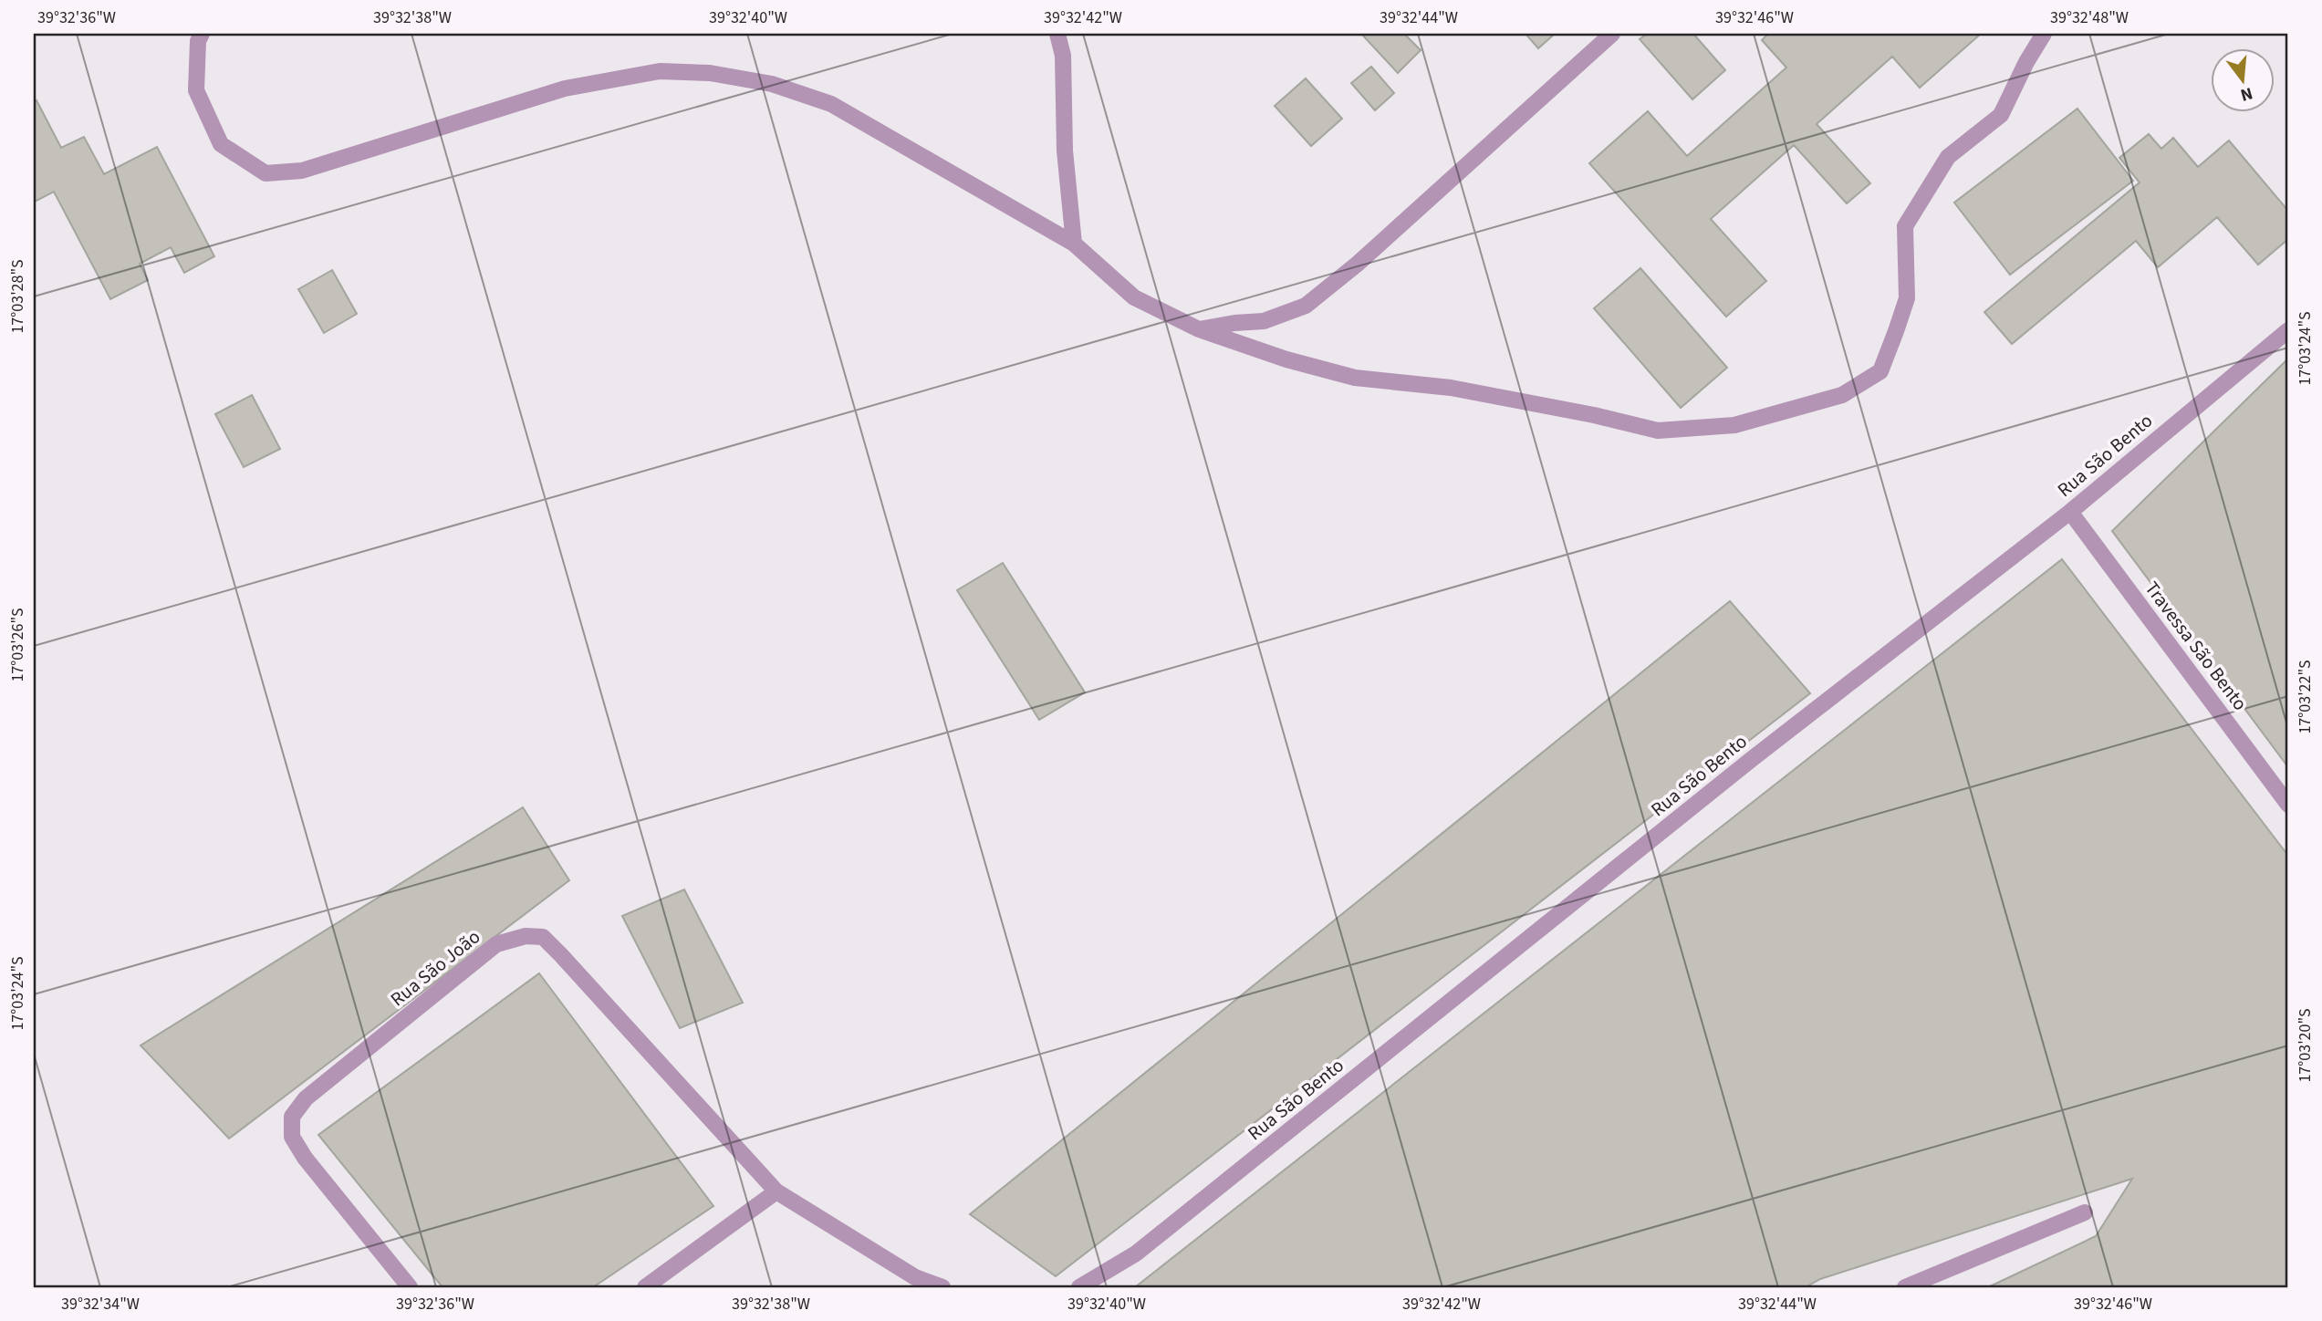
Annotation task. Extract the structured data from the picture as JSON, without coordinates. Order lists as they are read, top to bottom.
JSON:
{
  "streets": {
    "street": ["Rua São Bento", "Travessa São Bento", "Rua São João"]
  },
  "crossings": [
    ["Rua São Bento", "Travessa São Bento"]
  ],
  "north": "bottom",
  "coordinates": [
    "39°32'36\"W",
    "39°32'38\"W",
    "39°32'40\"W",
    "39°32'42\"W",
    "39°32'44\"W",
    "39°32'46\"W",
    "39°32'48\"W",
    "17°03'28\"S",
    "17°03'24\"S",
    "17°03'26\"S",
    "17°03'22\"S",
    "17°03'20\"S",
    "39°32'34\"W"
  ]
}
